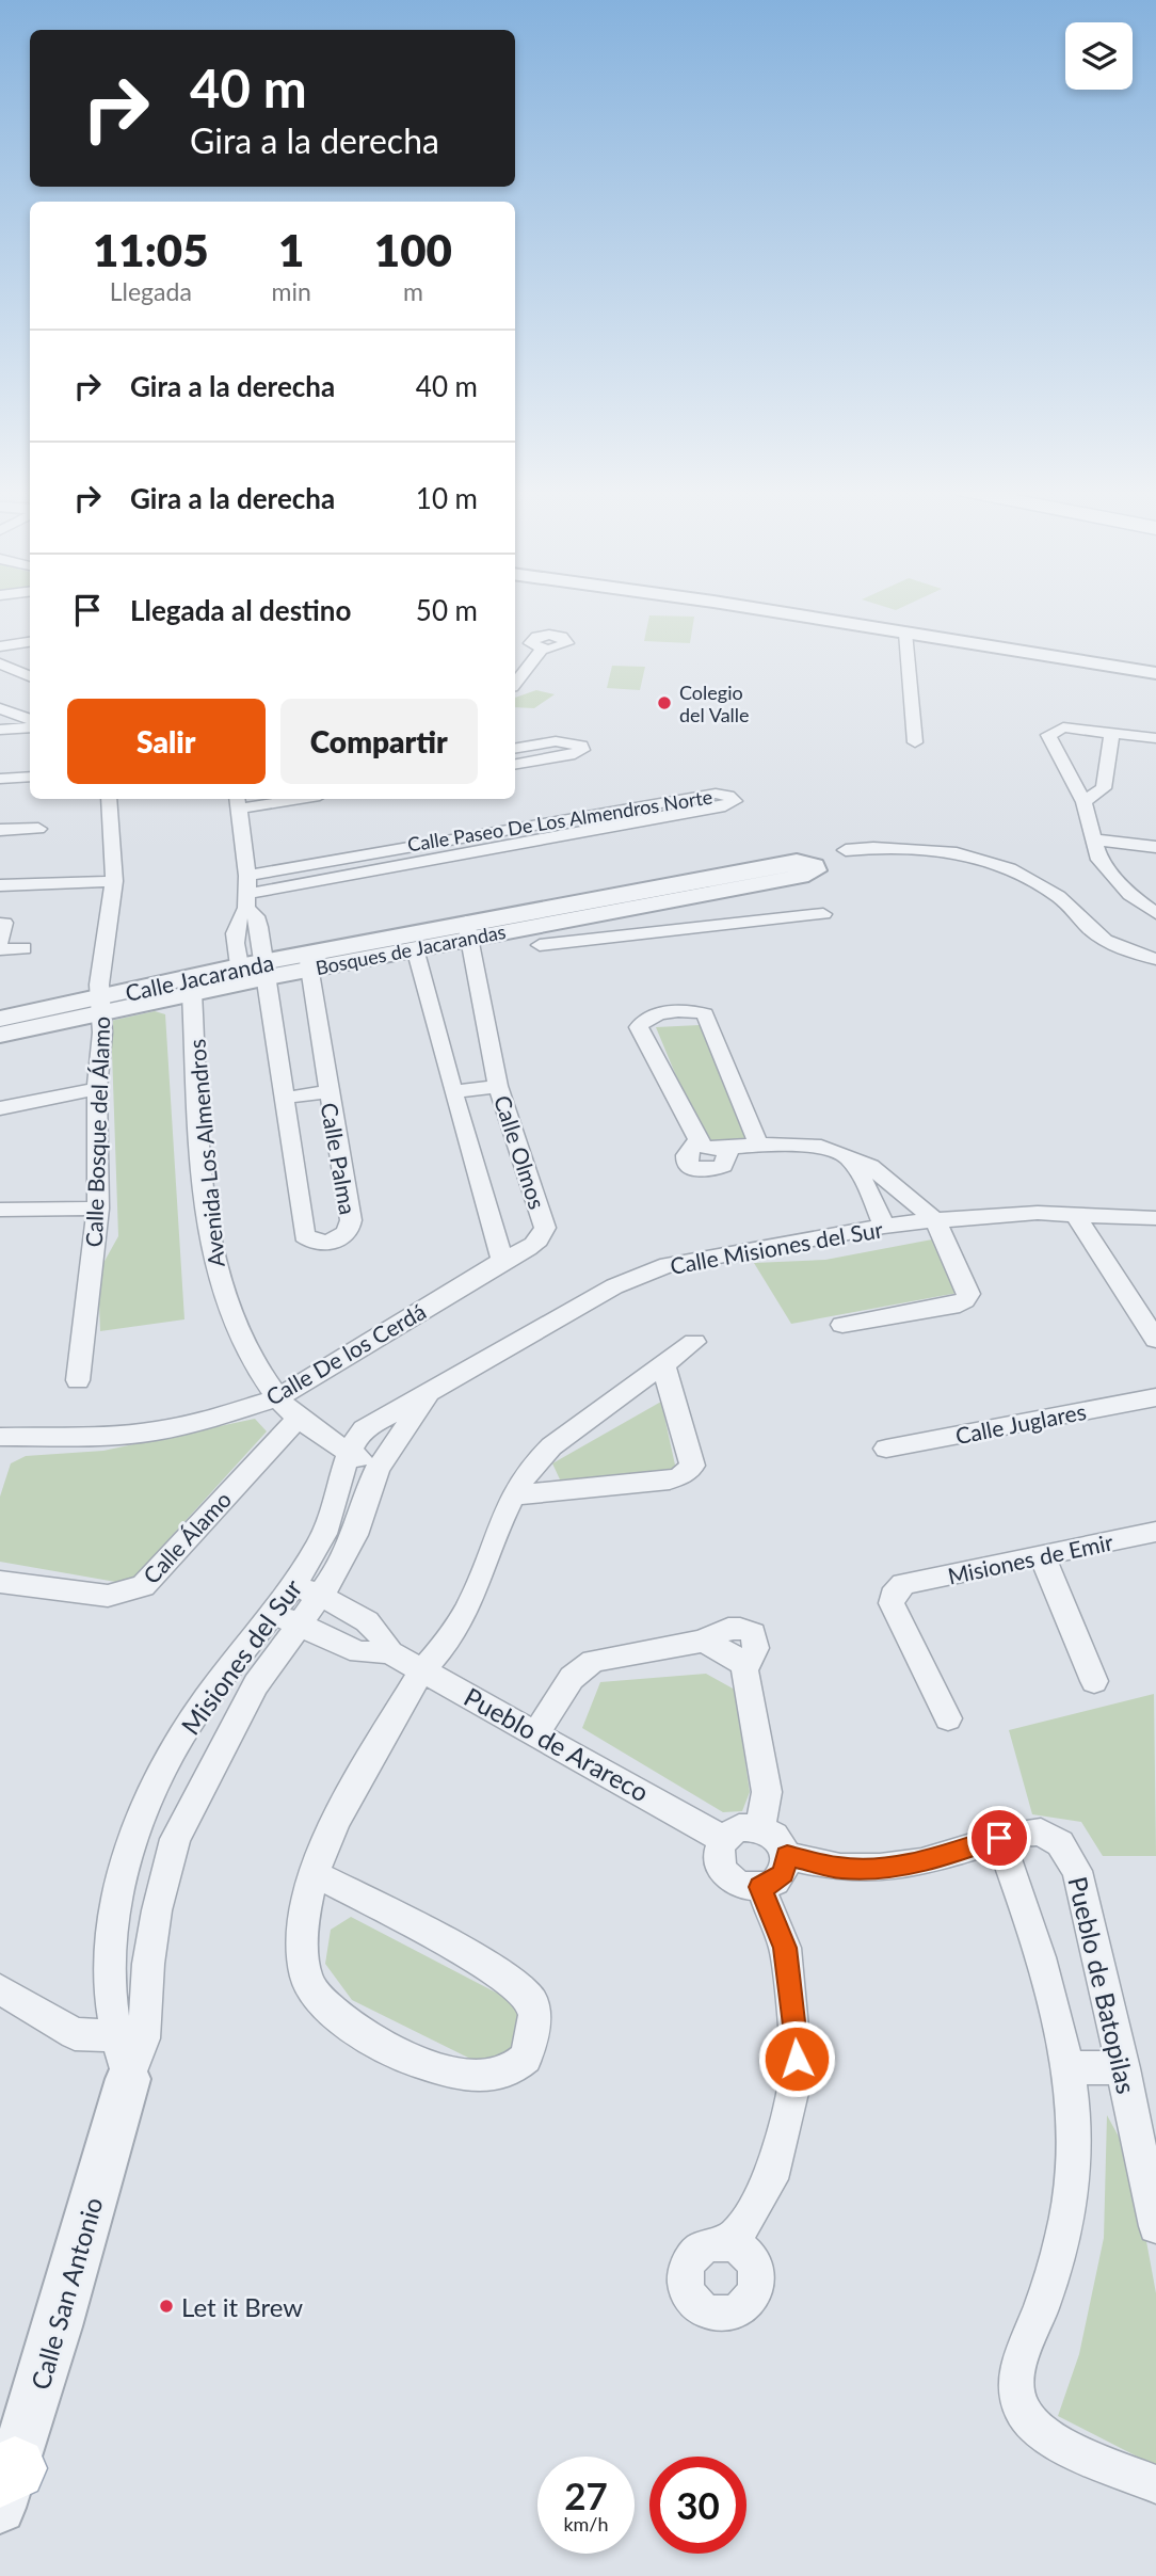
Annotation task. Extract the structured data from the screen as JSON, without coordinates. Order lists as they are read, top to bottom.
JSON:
{
  "streets": {
    "street": [
      "Calle Paseo De Los Almendros Norte",
      "Bosques de Jacarandas",
      "Calle Jacaranda",
      "Calle Bosque del Álamo",
      "Calle Olmos",
      "Avenida Los Almendros",
      "Calle Palma",
      "Calle Misiones del Sur",
      "Calle De los Cerdá",
      "Calle Juglares",
      "Calle Álamo",
      "Misiones de Emir",
      "Misiones del Sur",
      "Pueblo de Arareco",
      "Pueblo de Batopilas",
      "Calle San Antonio"
    ]
  },
  "crossings": [
    ["Calle Paseo De Los Almendros Norte", "Calle Palma"],
    ["Bosques de Jacarandas", "Calle Jacaranda"],
    ["Bosques de Jacarandas", "Calle Bosque del Álamo"],
    ["Bosques de Jacarandas", "Calle Olmos"],
    ["Bosques de Jacarandas", "Avenida Los Almendros"],
    ["Bosques de Jacarandas", "Calle Palma"],
    ["Calle Jacaranda", "Calle Bosque del Álamo"],
    ["Calle Olmos", "Calle De los Cerdá"],
    ["Avenida Los Almendros", "Calle Misiones del Sur"],
    ["Avenida Los Almendros", "Calle De los Cerdá"],
    ["Avenida Los Almendros", "Calle Álamo"],
    ["Avenida Los Almendros", "Misiones del Sur"],
    ["Calle Misiones del Sur", "Misiones del Sur"],
    ["Misiones del Sur", "Calle San Antonio"],
    ["Pueblo de Arareco", "Pueblo de Batopilas"]
  ],
  "places": ["Colegio del Valle", "Let it Brew"],
  "page": {
    "turn": ["40 m", "Gira a la derecha"],
    "eta": [
      "11:05",
      "Llegada",
      "1",
      "min",
      "100",
      "m"
    ],
    "list": [
      {
        "name": "Gira a la derecha",
        "value": "40 m"
      },
      {
        "name": "Gira a la derecha",
        "value": "10 m"
      },
      {
        "name": "Llegada al destino",
        "value": "50 m"
      }
    ],
    "buttons": ["Salir", "Compartir"],
    "speed": "27 km/h",
    "limit": "30"
  }
}
